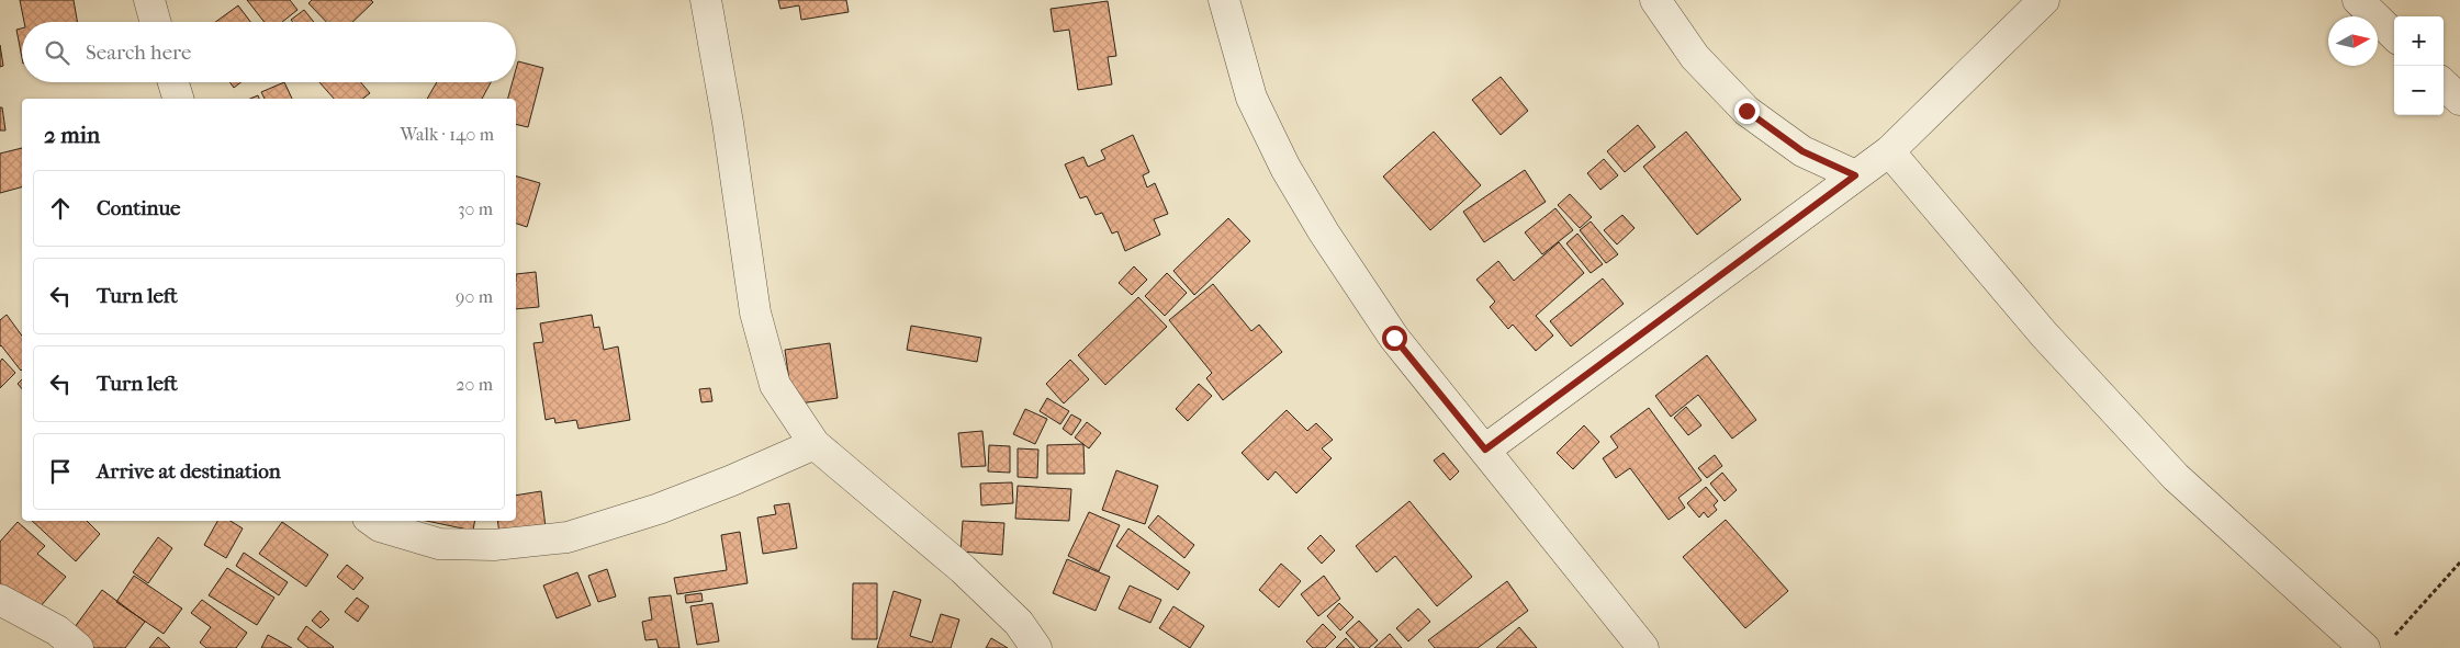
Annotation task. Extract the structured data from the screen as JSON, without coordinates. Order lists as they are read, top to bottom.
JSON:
{
  "north": "right",
  "page": {
    "map_buttons": ["+", "−"],
    "search": "Search here",
    "heading": ["2 min", "Walk · 140 m"],
    "list": [
      ["Continue", "30 m"],
      ["Turn left", "90 m"],
      ["Turn left", "20 m"],
      "Arrive at destination"
    ]
  }
}
